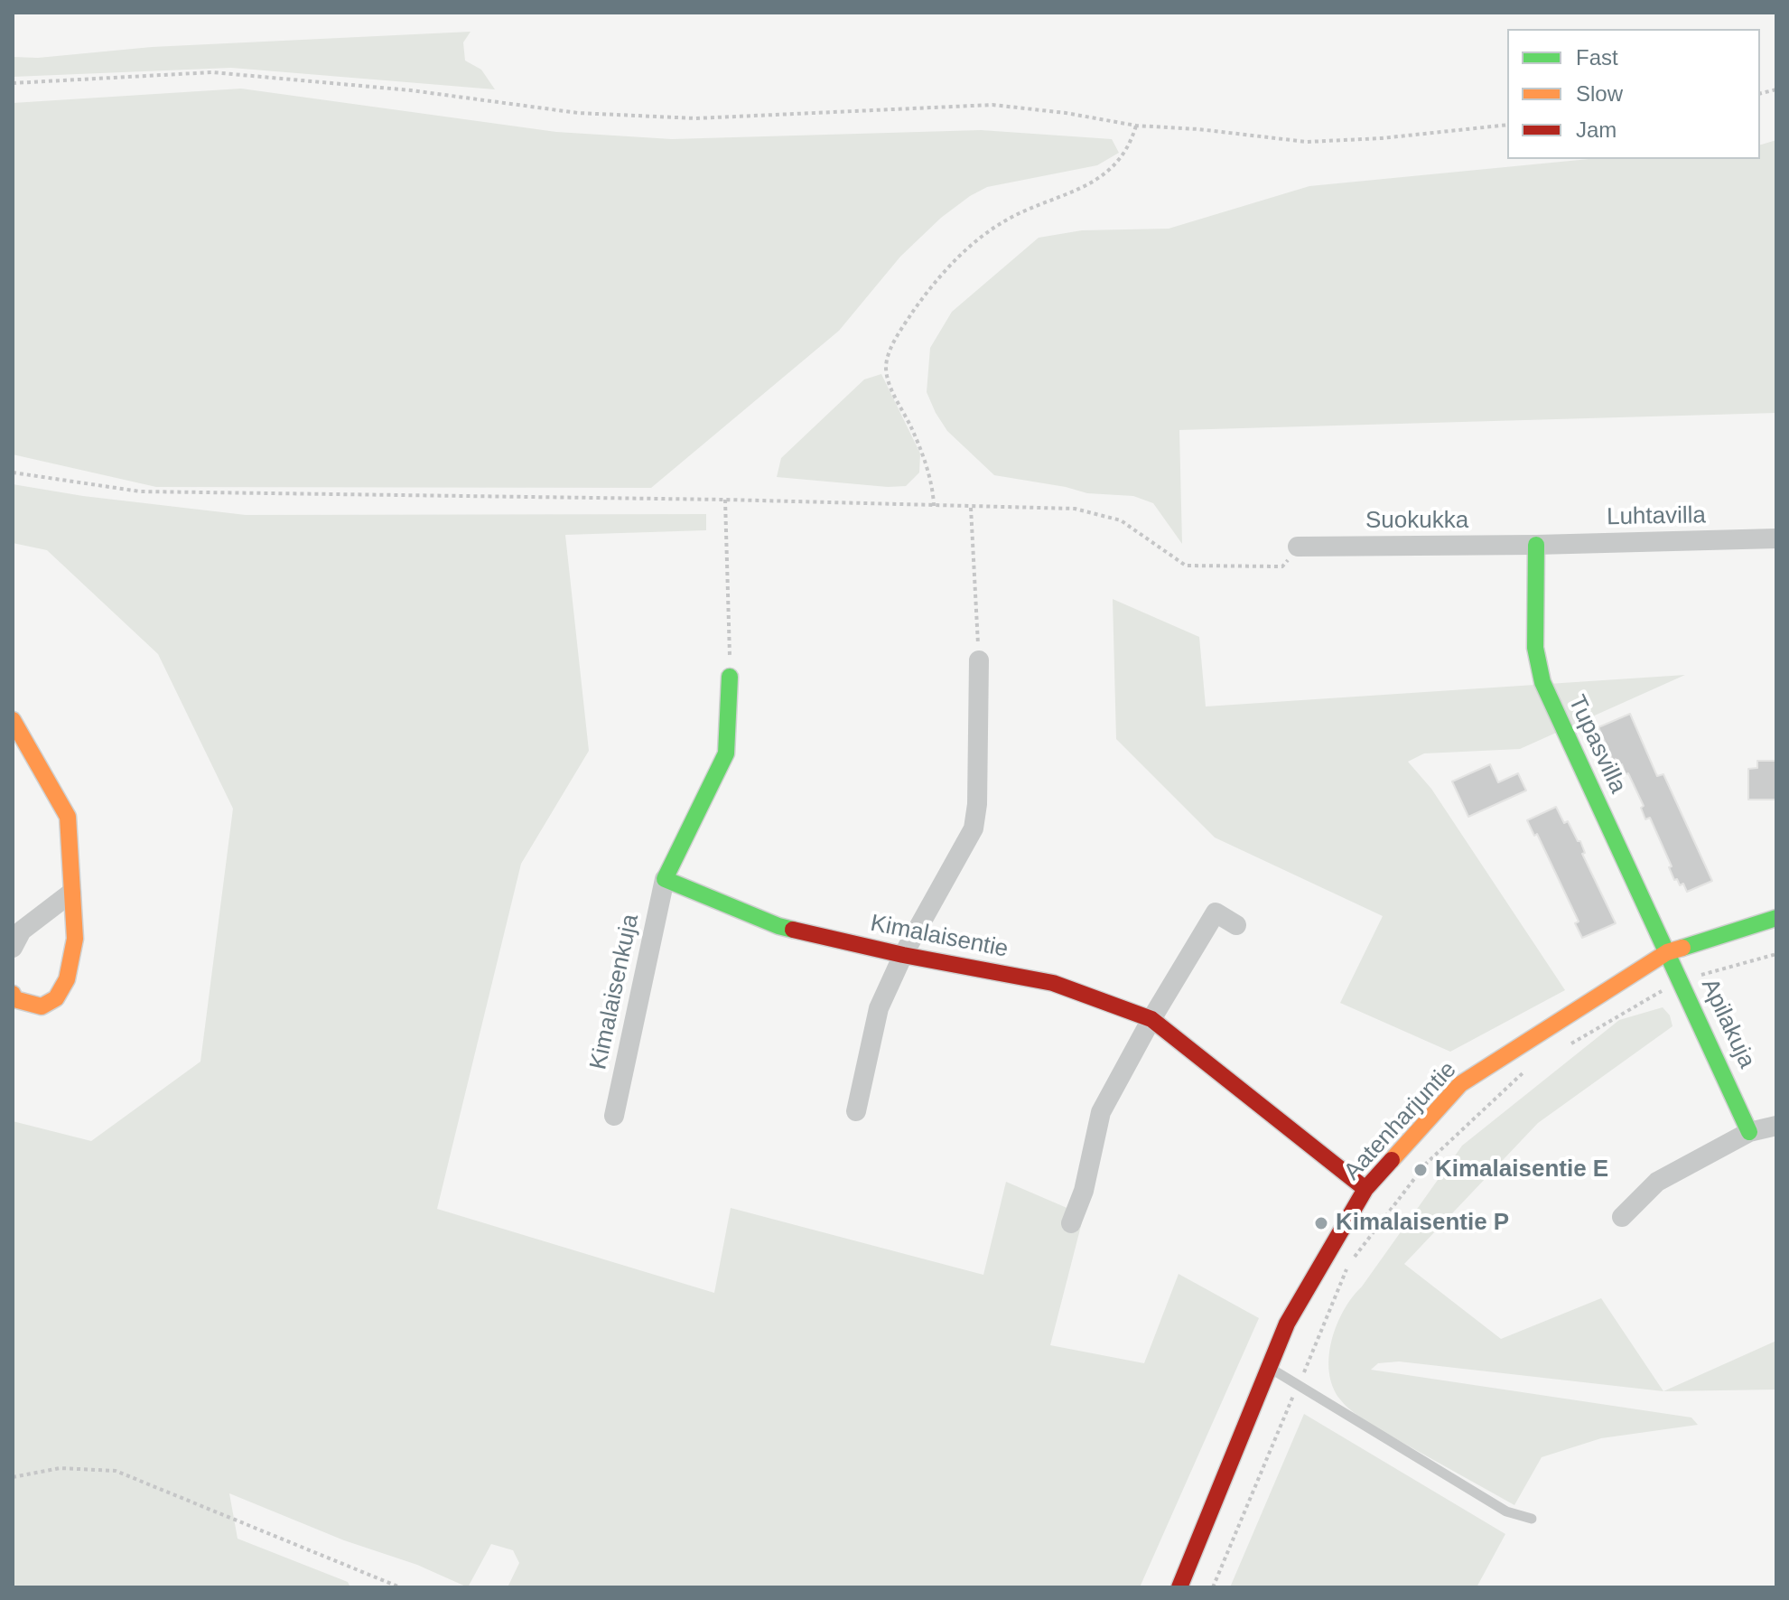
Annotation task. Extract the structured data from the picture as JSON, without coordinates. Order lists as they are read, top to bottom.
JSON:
{
  "streets": {
    "street": [
      "Luhtavilla",
      "Suokukka",
      "Tupasvilla",
      "Kimalaisentie",
      "Kimalaisenkuja",
      "Apilakuja",
      "Aatenharjuntie"
    ]
  },
  "crossings": [
    ["Luhtavilla", "Suokukka"],
    ["Luhtavilla", "Tupasvilla"],
    ["Suokukka", "Tupasvilla"],
    ["Tupasvilla", "Apilakuja"],
    ["Tupasvilla", "Aatenharjuntie"],
    ["Kimalaisentie", "Kimalaisenkuja"],
    ["Kimalaisentie", "Aatenharjuntie"],
    ["Apilakuja", "Aatenharjuntie"]
  ],
  "places": ["Kimalaisentie E", "Kimalaisentie P"],
  "legend": ["Fast", "Slow", "Jam"]
}
